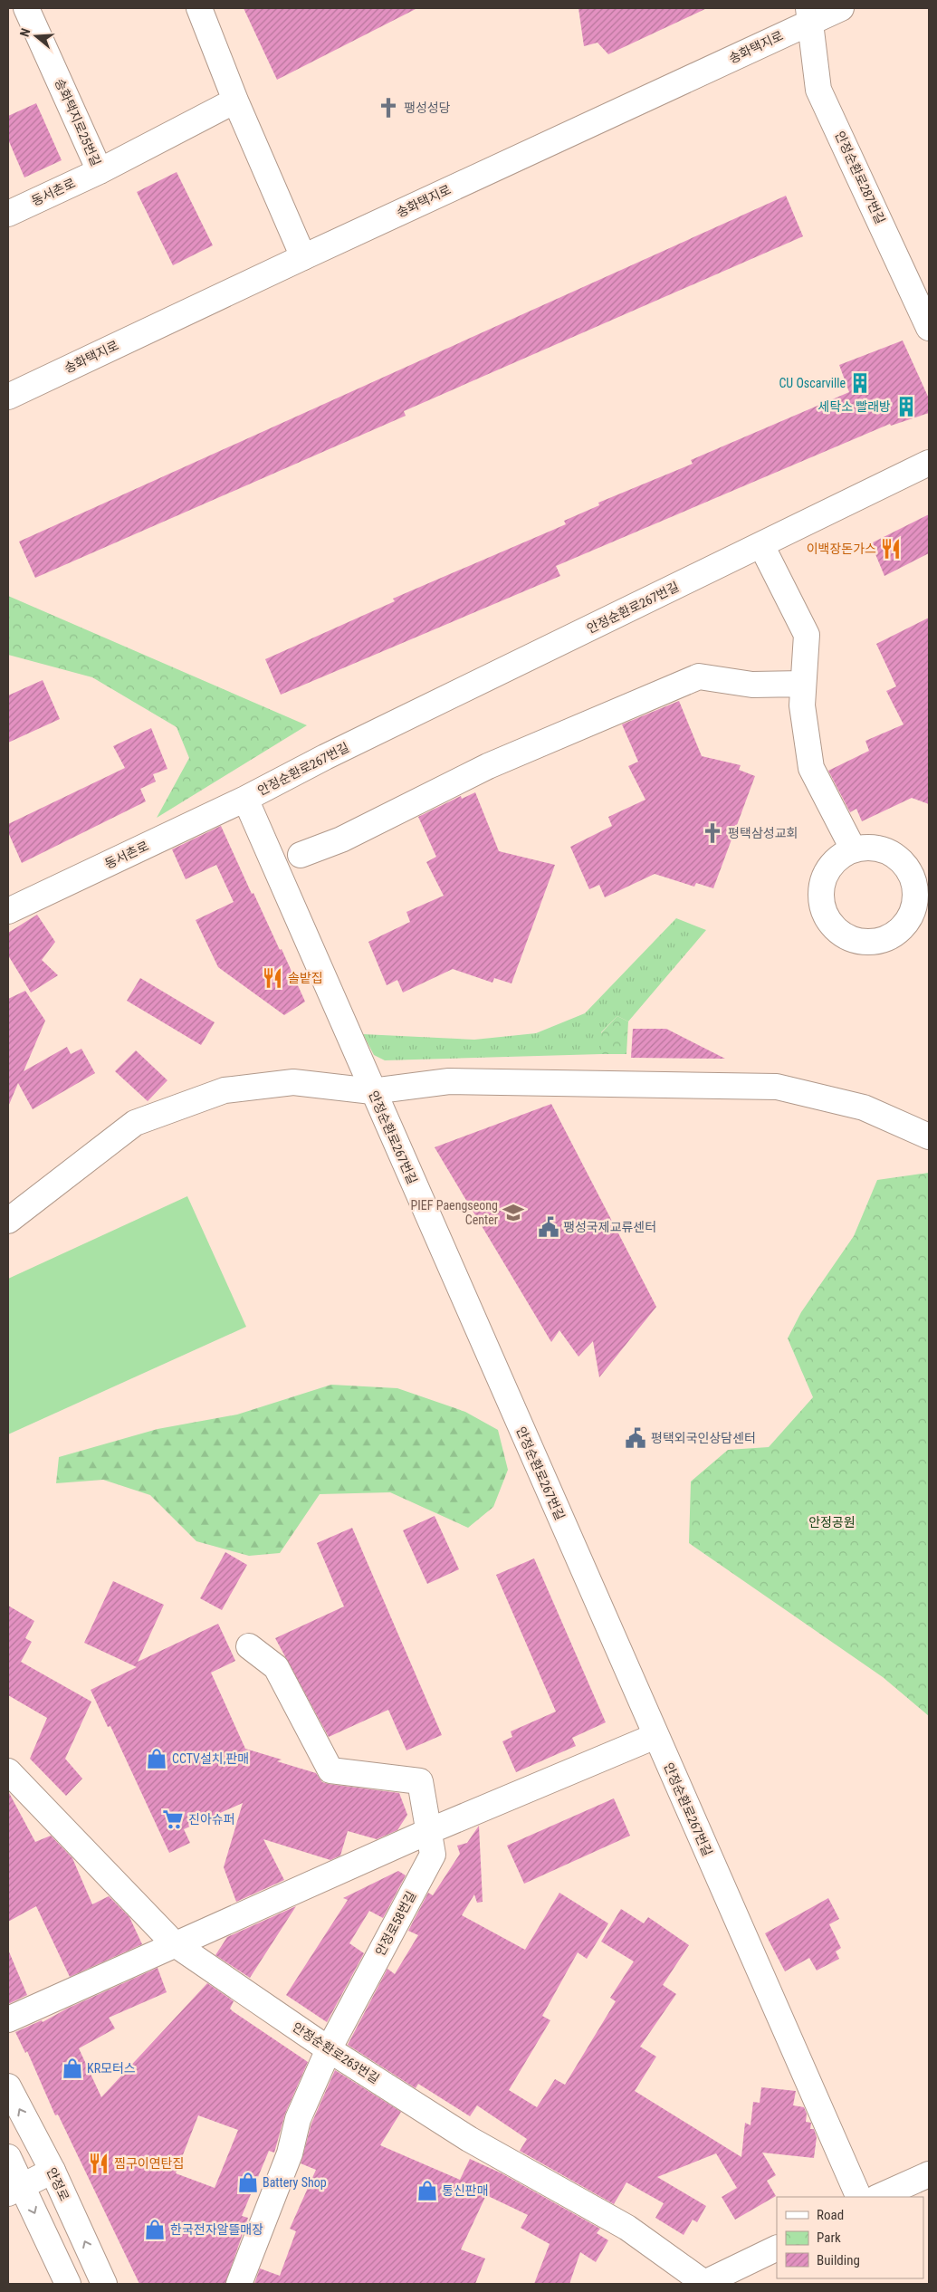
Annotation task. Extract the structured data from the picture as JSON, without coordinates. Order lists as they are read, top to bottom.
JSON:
{
  "streets": {
    "street": [
      "송화택지로",
      "송화택지로25번길",
      "안정순환로287번길",
      "동서촌로",
      "안정순환로267번길",
      "안정로58번길",
      "안정순환로263번길",
      "안정로"
    ]
  },
  "crossings": [
    ["송화택지로", "안정순환로287번길"],
    ["송화택지로25번길", "동서촌로"],
    ["동서촌로", "안정순환로267번길"],
    ["안정로58번길", "안정순환로263번길"]
  ],
  "parks": ["안정공원"],
  "places": {
    "church": ["팽성성당", "평택삼성교회"],
    "building": ["CU Oscarville", "세탁소 빨래방"],
    "restaurant": ["이백장돈가스", "솔밭집", "찜구이연탄집"],
    "school or university": ["PIEF Paengseong Center"],
    "public building": ["팽성국제교류센터", "평택외국인상담센터"],
    "shop": [
      "CCTV설치,판매",
      "KR모터스",
      "Battery Shop",
      "통신판매",
      "한국전자알뜰매장"
    ],
    "supermarket": ["진아슈퍼"]
  },
  "legend": ["Road", "Park", "Building"],
  "north": "left"
}
